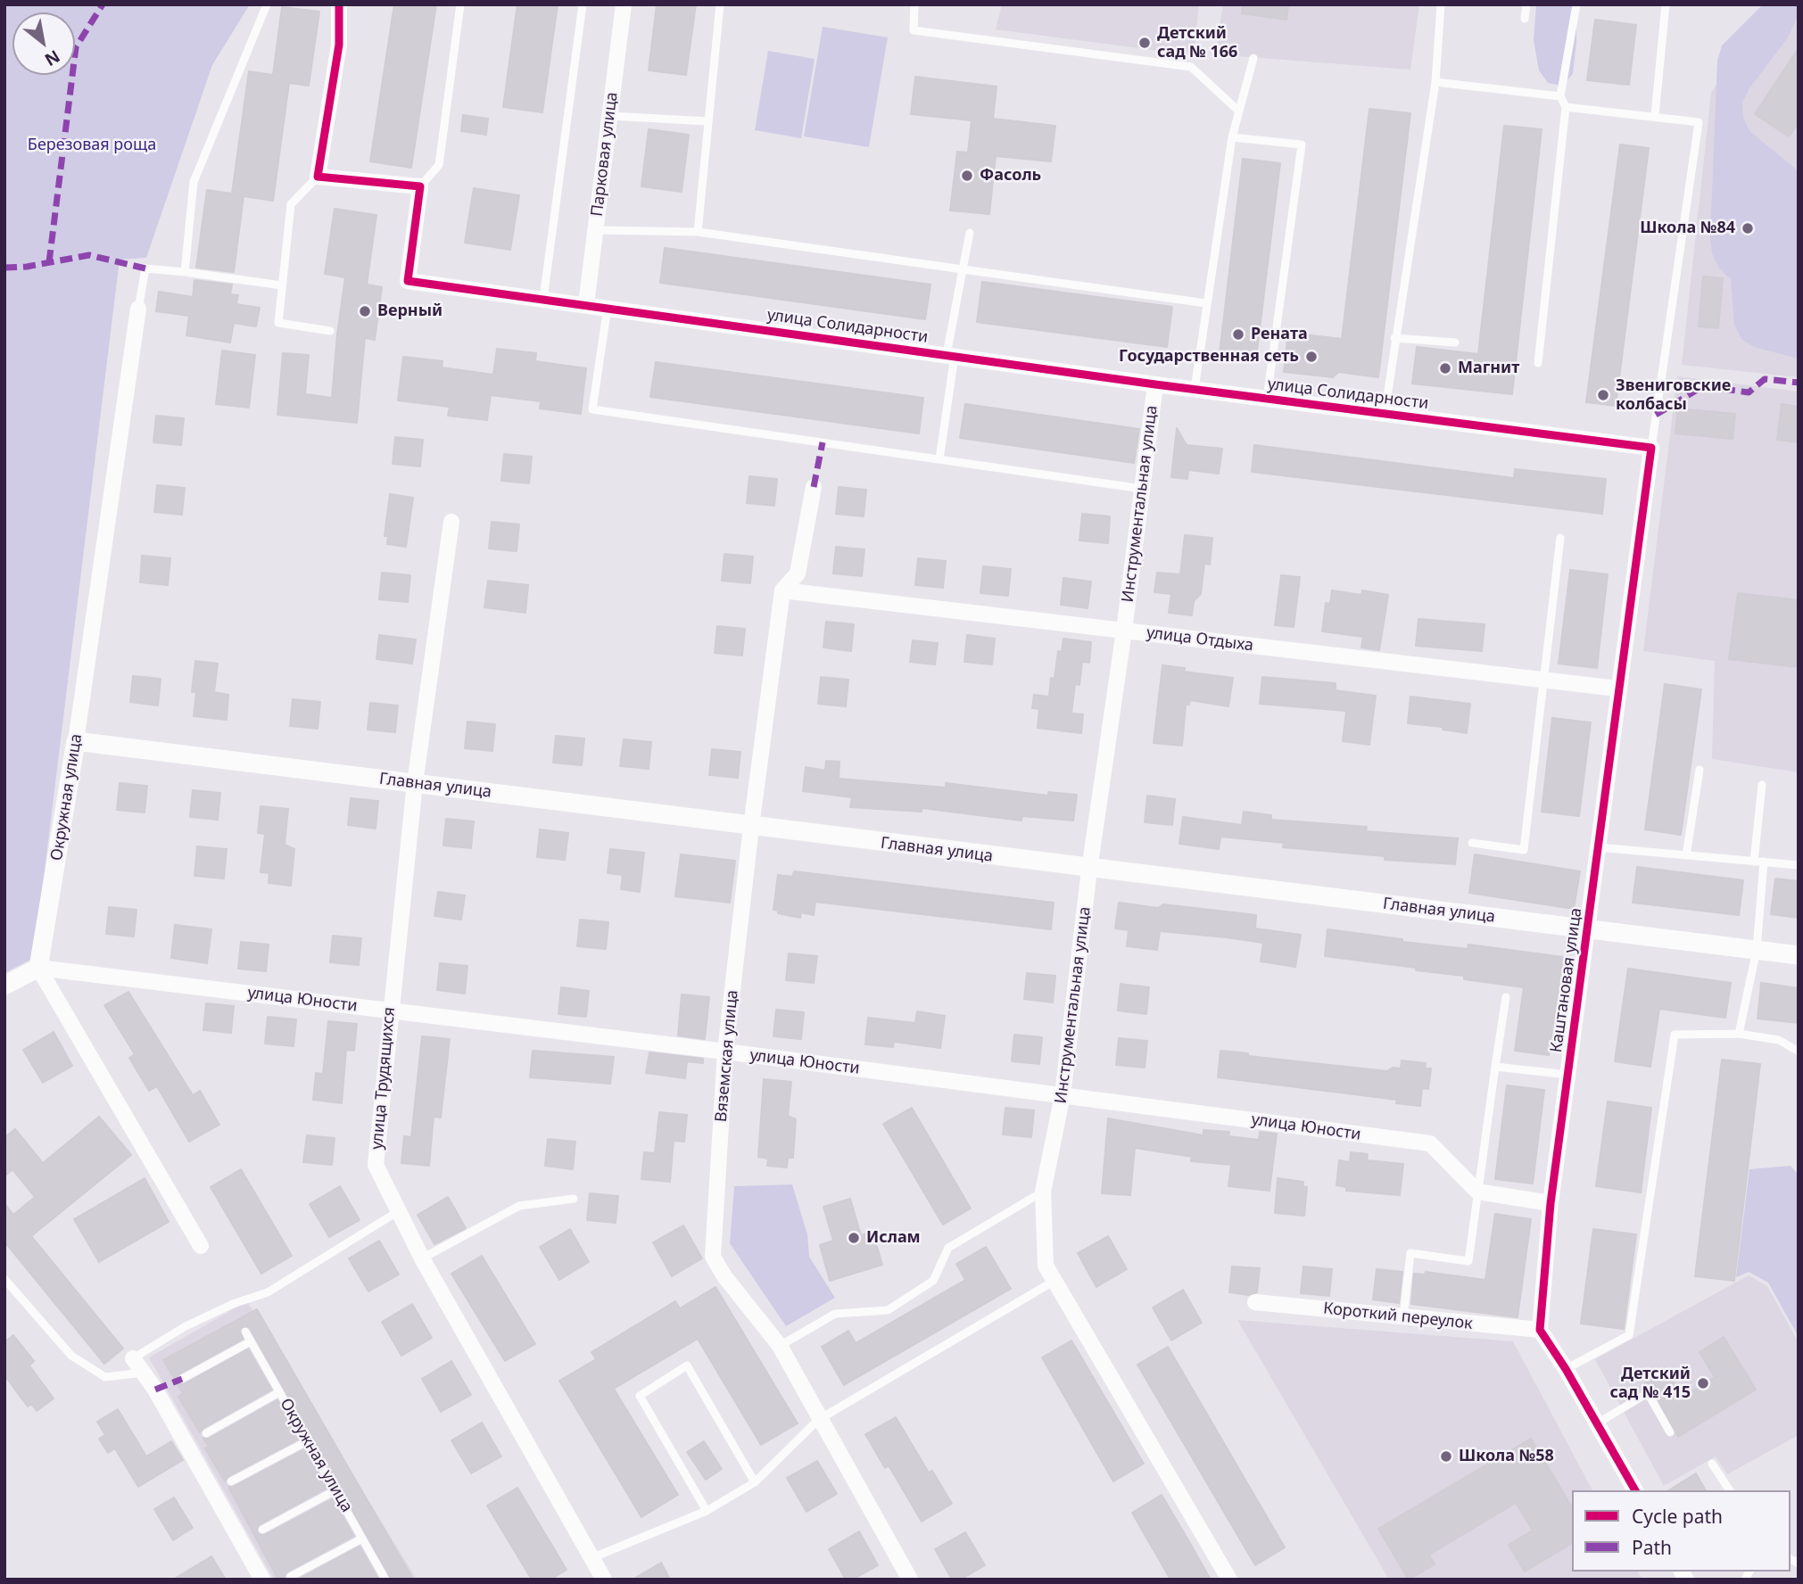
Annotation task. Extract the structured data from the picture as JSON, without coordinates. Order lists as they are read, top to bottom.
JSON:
{
  "streets": {
    "street": [
      "Парковая улица",
      "улица Солидарности",
      "Инструментальная улица",
      "улица Отдыха",
      "Главная улица",
      "Окружная улица",
      "Каштановая улица",
      "улица Юности",
      "Вяземская улица",
      "улица Трудящихся",
      "Короткий переулок"
    ]
  },
  "crossings": [
    ["Парковая улица", "улица Солидарности"],
    ["улица Солидарности", "Инструментальная улица"],
    ["улица Солидарности", "Каштановая улица"],
    ["Инструментальная улица", "улица Отдыха"],
    ["Инструментальная улица", "Главная улица"],
    ["Инструментальная улица", "улица Юности"],
    ["улица Отдыха", "Каштановая улица"],
    ["улица Отдыха", "Вяземская улица"],
    ["Главная улица", "Окружная улица"],
    ["Главная улица", "Каштановая улица"],
    ["Главная улица", "Вяземская улица"],
    ["Главная улица", "улица Трудящихся"],
    ["Окружная улица", "улица Юности"],
    ["Каштановая улица", "Короткий переулок"],
    ["улица Юности", "Вяземская улица"],
    ["улица Юности", "улица Трудящихся"]
  ],
  "parks": ["Березовая роща"],
  "places": [
    "Детский сад № 166",
    "Фасоль",
    "Школа №84",
    "Верный",
    "Рената",
    "Государственная сеть",
    "Магнит",
    "Звениговские колбасы",
    "Ислам",
    "Детский сад № 415",
    "Школа №58"
  ],
  "legend": ["Cycle path", "Path"],
  "north": "bottom right"
}
